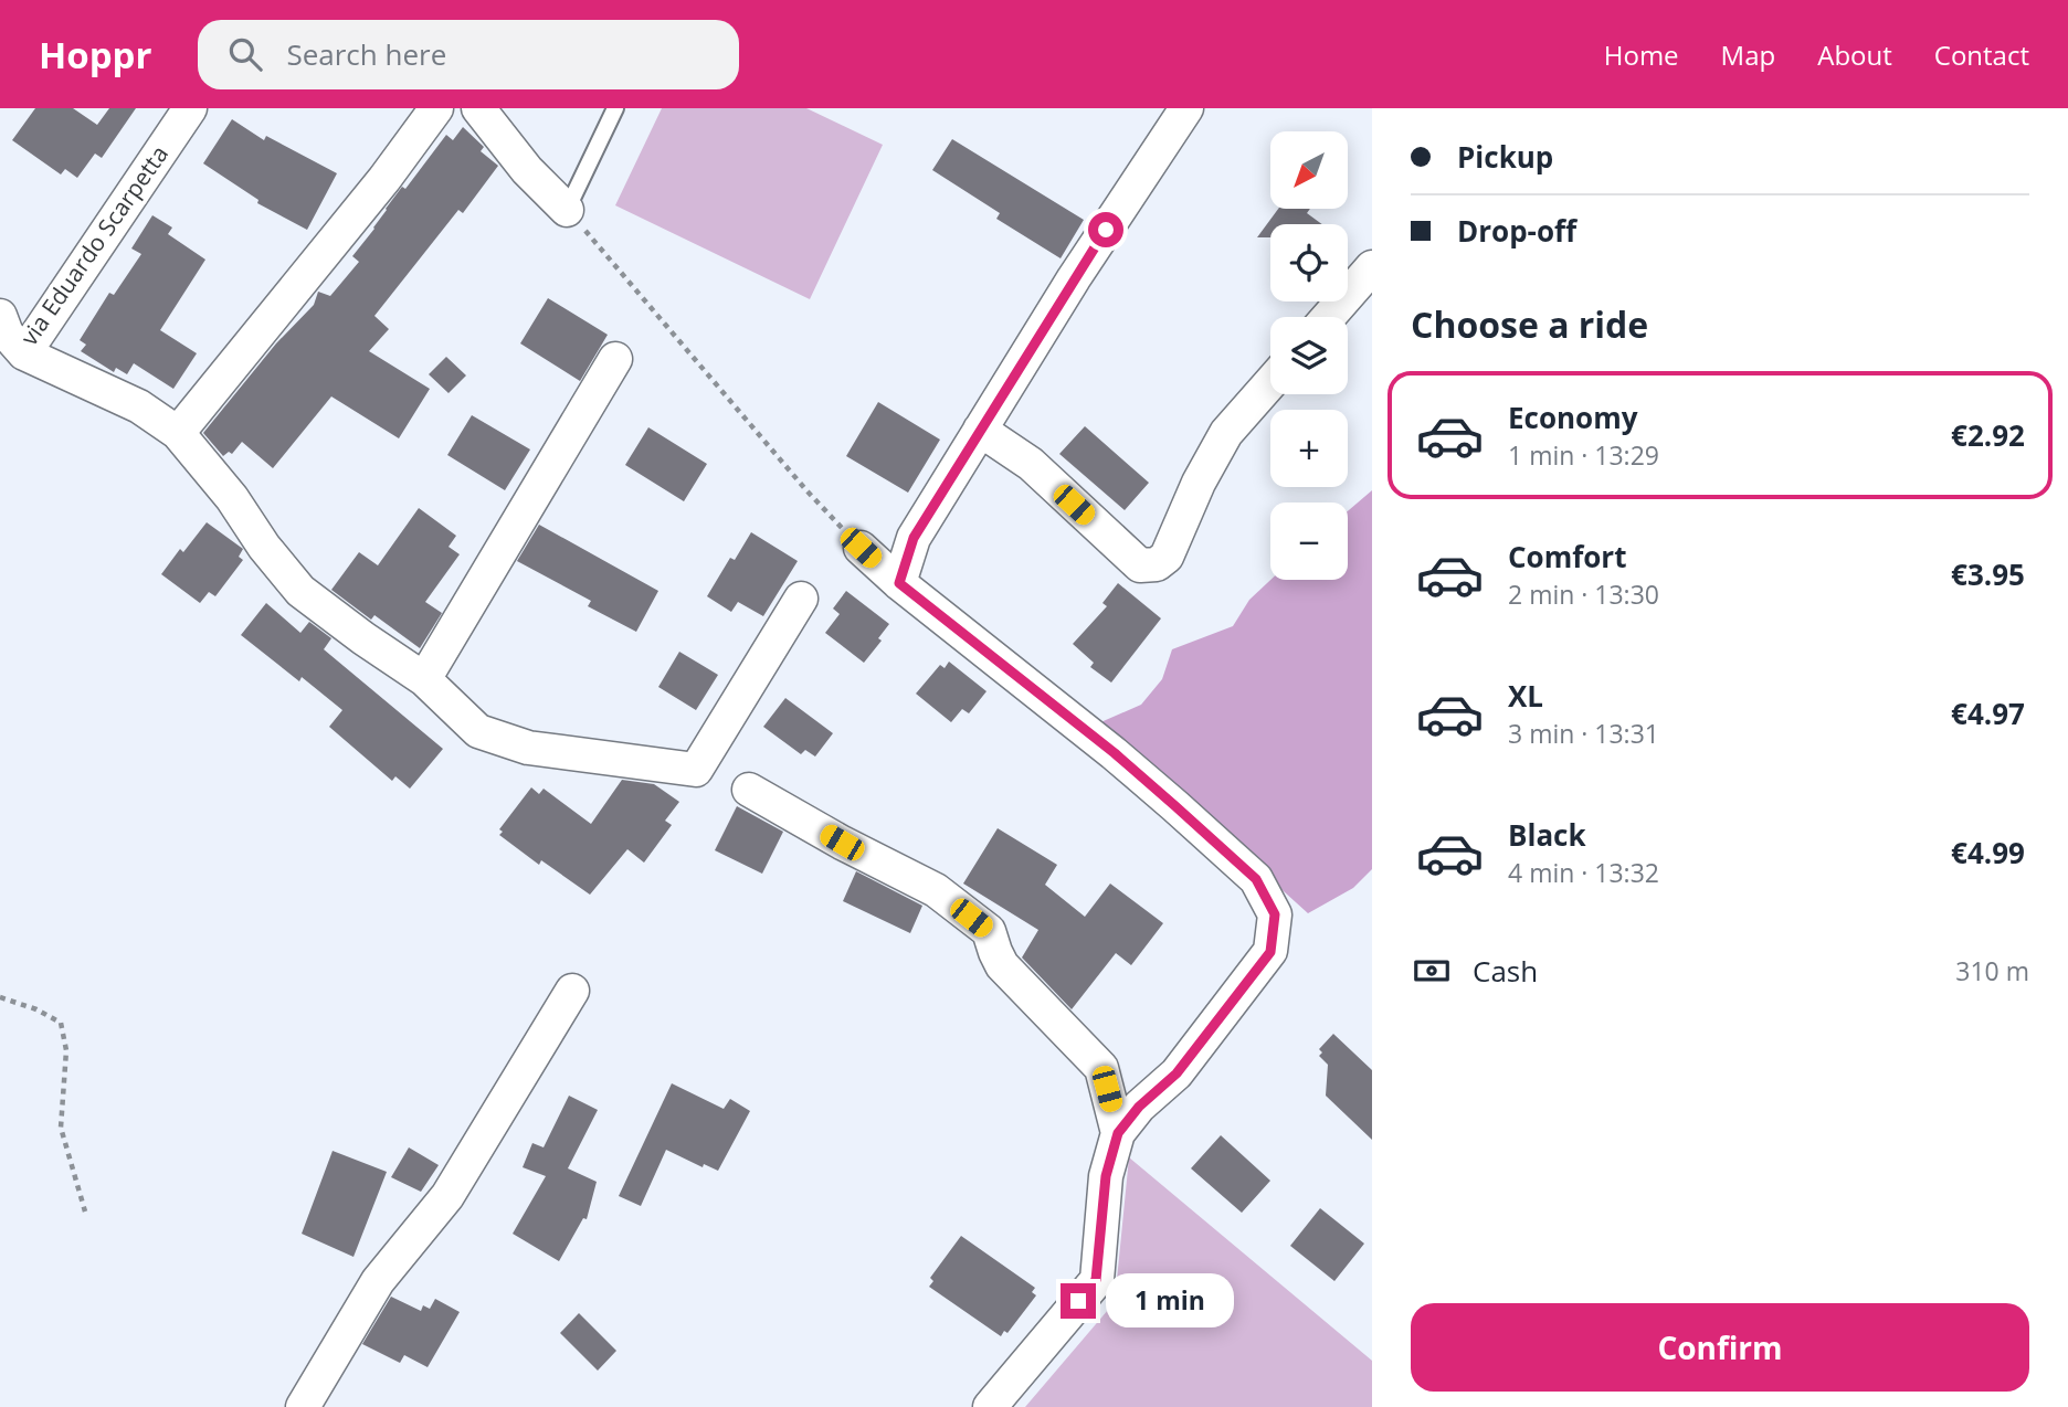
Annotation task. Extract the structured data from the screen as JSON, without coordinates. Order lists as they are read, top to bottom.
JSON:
{
  "streets": {
    "street": ["via Eduardo Scarpetta"]
  },
  "north": "bottom left",
  "page": {
    "header": "Hoppr",
    "search": "Search here",
    "nav": [
      "Home",
      "Map",
      "About",
      "Contact"
    ],
    "banner": ["Pickup", "Drop-off"],
    "map_buttons": ["+", "−"],
    "heading": "Choose a ride",
    "list": [
      {
        "name": "Economy",
        "note": "1 min · 13:29",
        "value": "€2.92"
      },
      {
        "name": "Comfort",
        "note": "2 min · 13:30",
        "value": "€3.95"
      },
      {
        "name": "XL",
        "note": "3 min · 13:31",
        "value": "€4.97"
      },
      {
        "name": "Black",
        "note": "4 min · 13:32",
        "value": "€4.99"
      }
    ],
    "pay": ["Cash", "310 m"],
    "bubble": "1 min",
    "buttons": "Confirm"
  }
}
